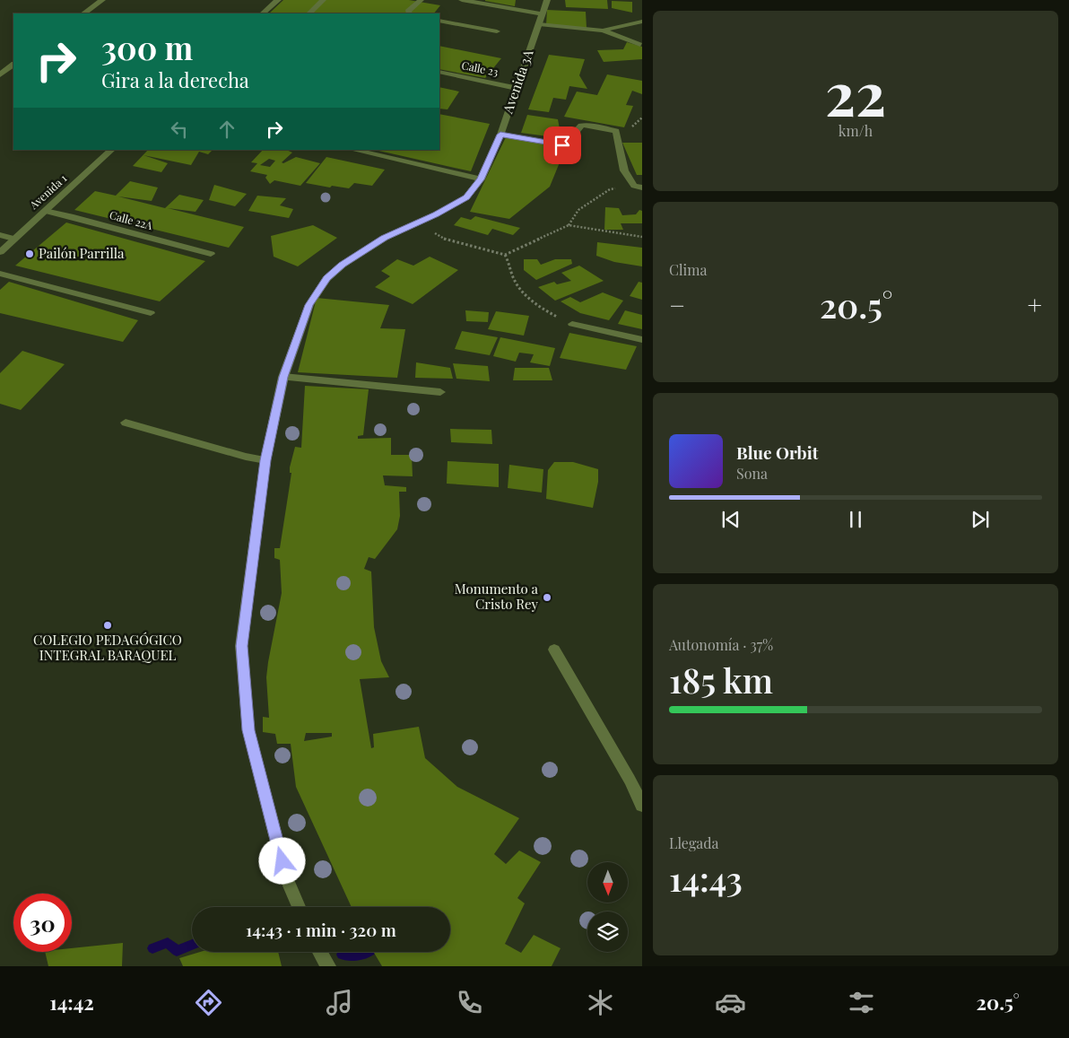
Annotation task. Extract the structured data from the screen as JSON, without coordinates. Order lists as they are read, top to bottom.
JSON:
{
  "streets": {
    "street": [
      "Calle 23",
      "Avenida 3A",
      "Avenida 1",
      "Calle 22A"
    ]
  },
  "crossings": [
    ["Calle 23", "Avenida 3A"],
    ["Avenida 1", "Calle 22A"]
  ],
  "places": ["Pailón Parrilla", "Monumento a Cristo Rey", "COLEGIO PEDAGÓGICO INTEGRAL BARAQUEL"],
  "north": "bottom",
  "page": {
    "tile": [
      ["22", "km/h"],
      "Clima",
      ["Autonomía · 37%", "185 km"],
      ["Llegada", "14:43"]
    ],
    "turn": ["300 m", "Gira a la derecha"],
    "heat": ["−", "20.5°", "+"],
    "song": ["Blue Orbit", "Sona"],
    "limit": "30",
    "trip": "14:43 · 1 min · 320 m",
    "tabs": ["14:42", "20.5°"]
  }
}
